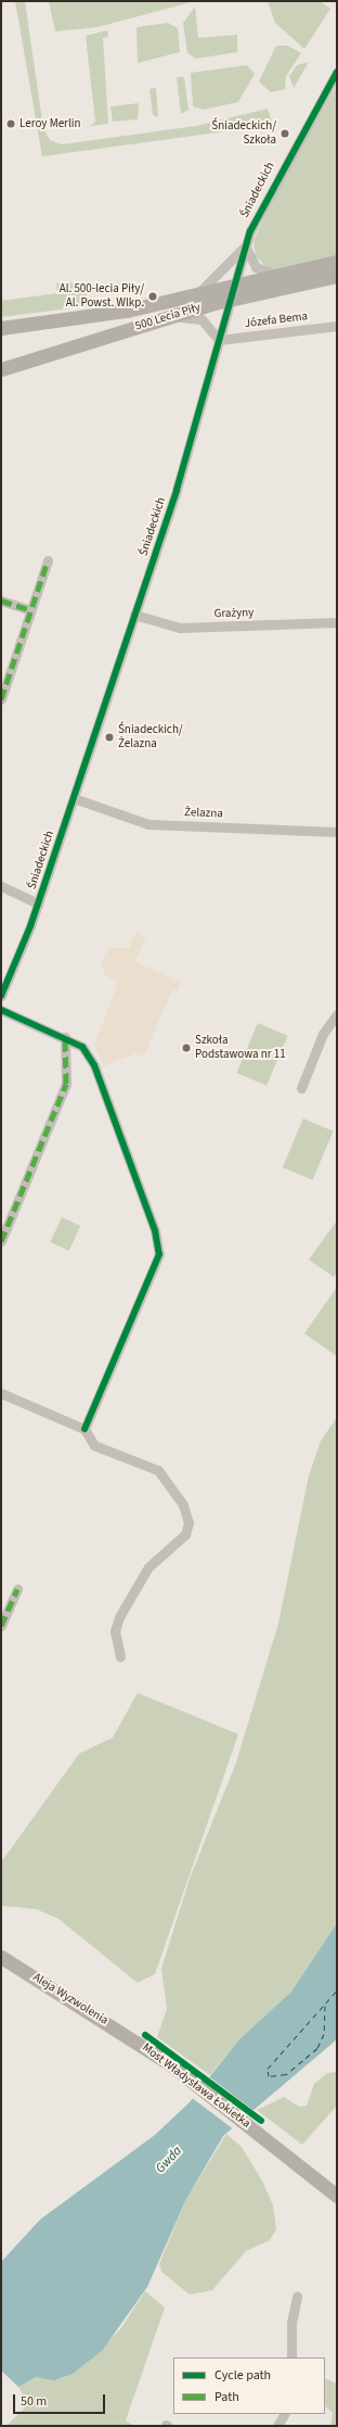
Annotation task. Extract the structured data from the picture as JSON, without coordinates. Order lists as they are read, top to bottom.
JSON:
{
  "streets": {
    "street": [
      "Śniadeckich",
      "500 Lecia Piły",
      "Józefa Bema",
      "Grażyny",
      "Żelazna",
      "Aleja Wyzwolenia",
      "Most Władysława Łokietka"
    ]
  },
  "crossings": [
    ["Śniadeckich", "500 Lecia Piły"],
    ["Śniadeckich", "Józefa Bema"],
    ["Śniadeckich", "Grażyny"],
    ["Śniadeckich", "Żelazna"],
    ["Aleja Wyzwolenia", "Most Władysława Łokietka"]
  ],
  "water": ["Gwda"],
  "places": [
    "Leroy Merlin",
    "Śniadeckich/ Szkoła",
    "Al. 500-lecia Piły/ Al. Powst. Wlkp.",
    "Śniadeckich/ Żelazna",
    "Szkoła Podstawowa nr 11"
  ],
  "legend": ["Cycle path", "Path"],
  "scale_bar": "50 m"
}
